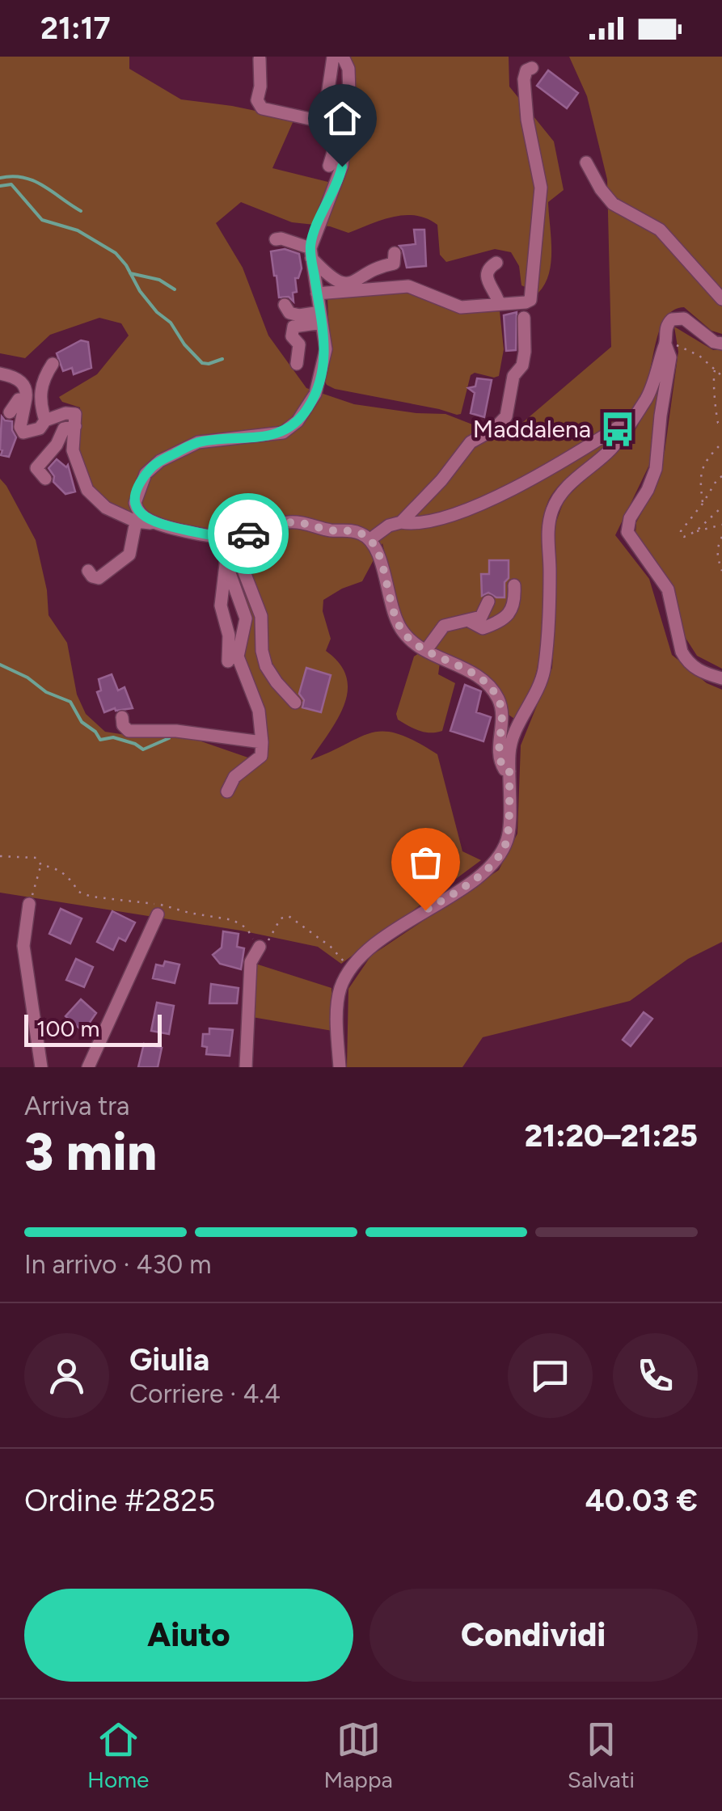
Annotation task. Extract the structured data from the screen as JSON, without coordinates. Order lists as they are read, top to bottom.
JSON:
{
  "places": {
    "bus stop": ["Maddalena"]
  },
  "scale_bar": "100 m",
  "page": {
    "status": "21:17",
    "scale": "100 m",
    "heading": ["3 min", "Arriva tra", "21:20–21:25"],
    "panel": [
      "Giulia",
      "Corriere · 4.4",
      "Ordine #2825",
      "40.03 €"
    ],
    "bar": "In arrivo · 430 m",
    "buttons": ["Aiuto", "Condividi"],
    "tabs": ["Home", "Mappa", "Salvati"]
  }
}
